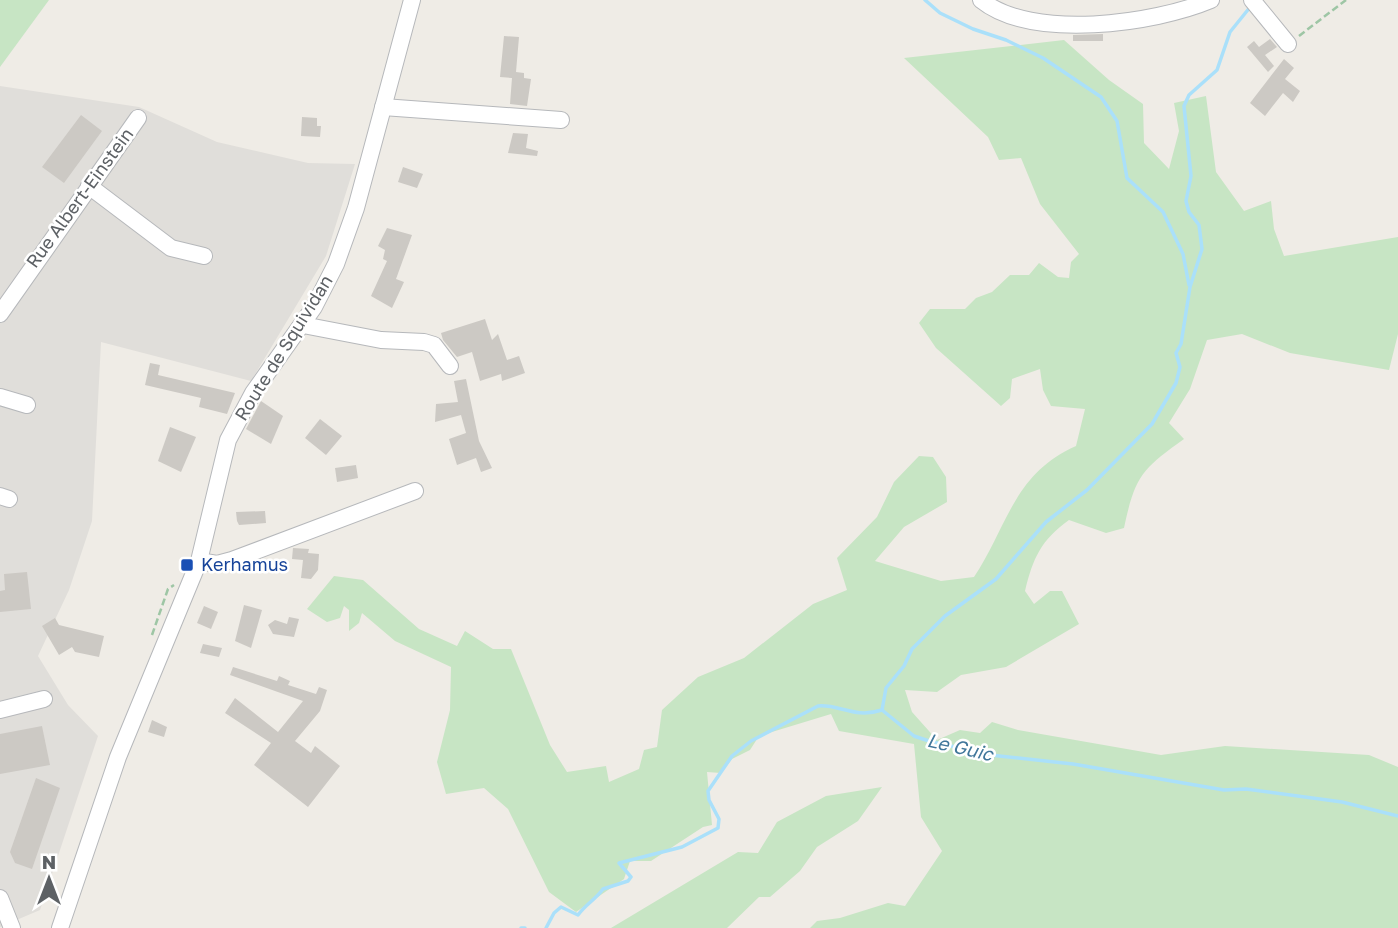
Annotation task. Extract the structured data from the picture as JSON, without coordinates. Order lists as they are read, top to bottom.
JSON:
{
  "streets": {
    "street": ["Rue Albert-Einstein", "Route de Squividan"]
  },
  "water": ["Le Guic"],
  "places": {
    "transit": ["Kerhamus"]
  },
  "north": "top"
}
